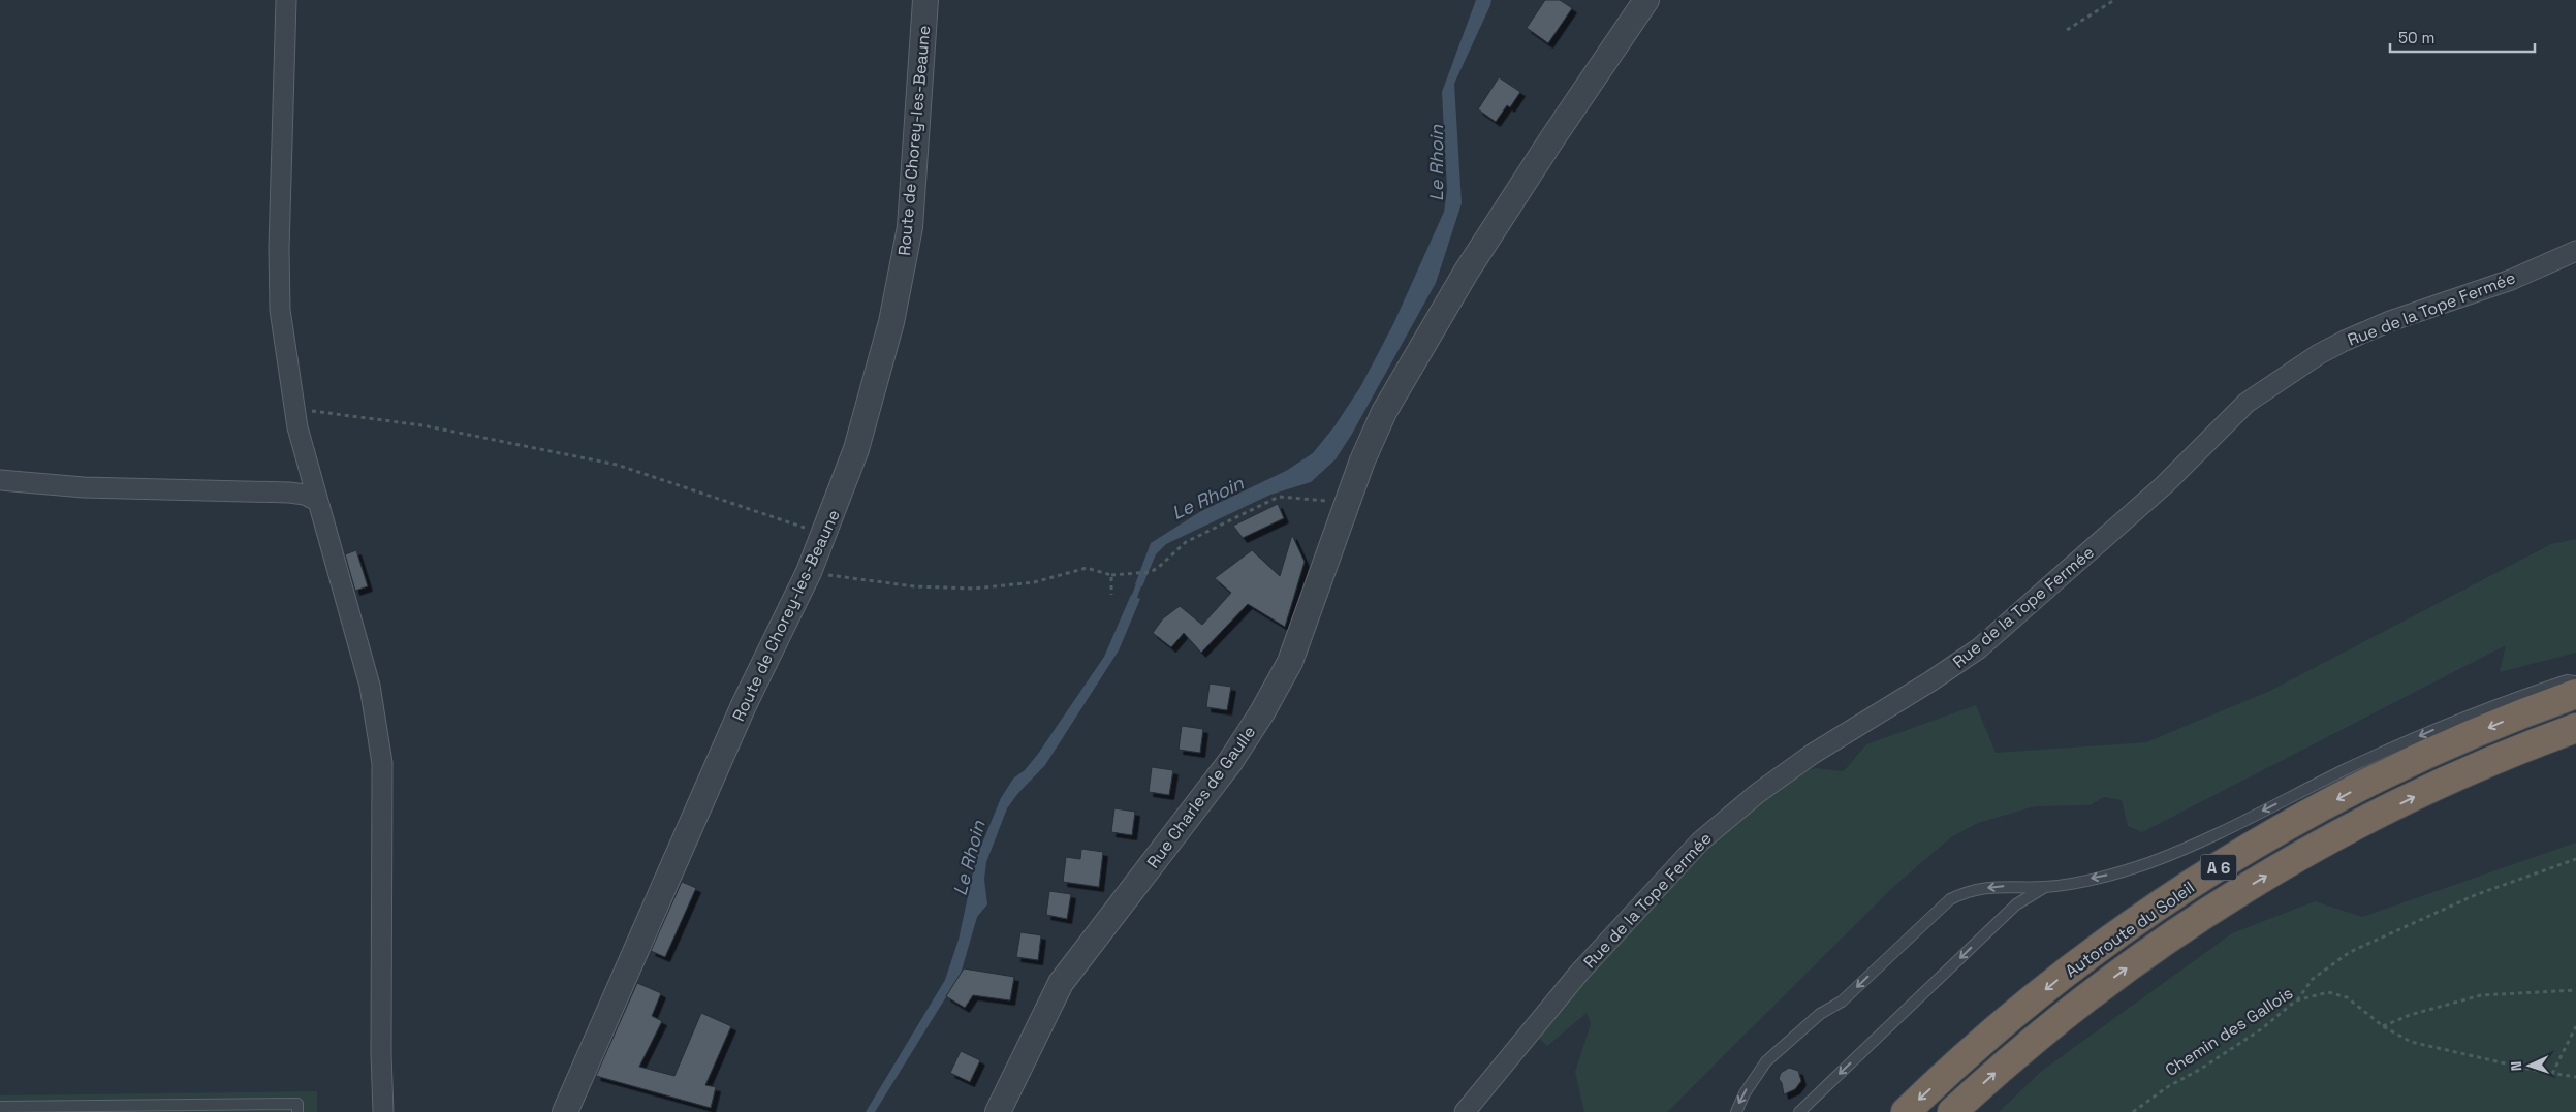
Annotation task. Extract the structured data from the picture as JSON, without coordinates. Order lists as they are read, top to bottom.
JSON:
{
  "streets": {
    "highway": ["A 6", "Autoroute du Soleil"],
    "street": ["Route de Chorey-les-Beaune", "Rue de la Tope Fermée", "Rue Charles de Gaulle"],
    "path": ["Chemin des Gallois"]
  },
  "water": ["Le Rhoin"],
  "scale_bar": "50 m",
  "north": "left"
}
